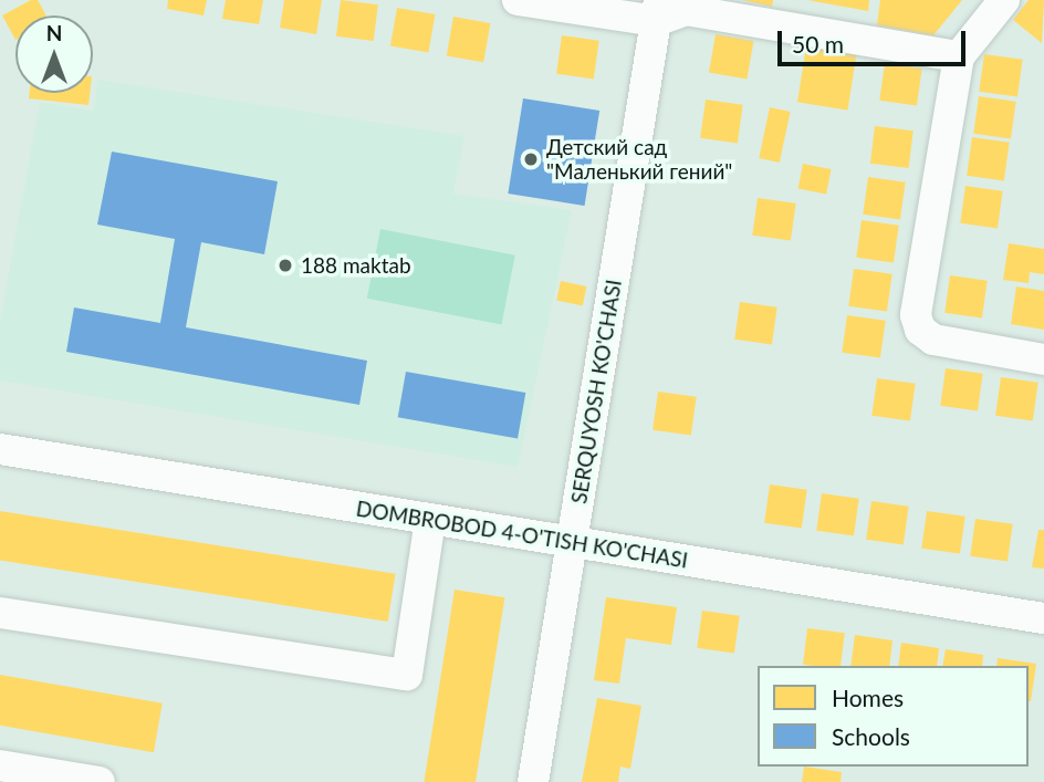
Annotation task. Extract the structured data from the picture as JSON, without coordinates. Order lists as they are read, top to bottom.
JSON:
{
  "streets": {
    "street": ["SERQUYOSH KO'CHASI", "DOMBROBOD 4-O'TISH KO'CHASI"]
  },
  "crossings": [
    ["SERQUYOSH KO'CHASI", "DOMBROBOD 4-O'TISH KO'CHASI"]
  ],
  "places": ["Детский сад \"Маленький гений\"", "188 maktab"],
  "legend": ["Homes", "Schools"],
  "scale_bar": "50 m",
  "north": "top"
}
